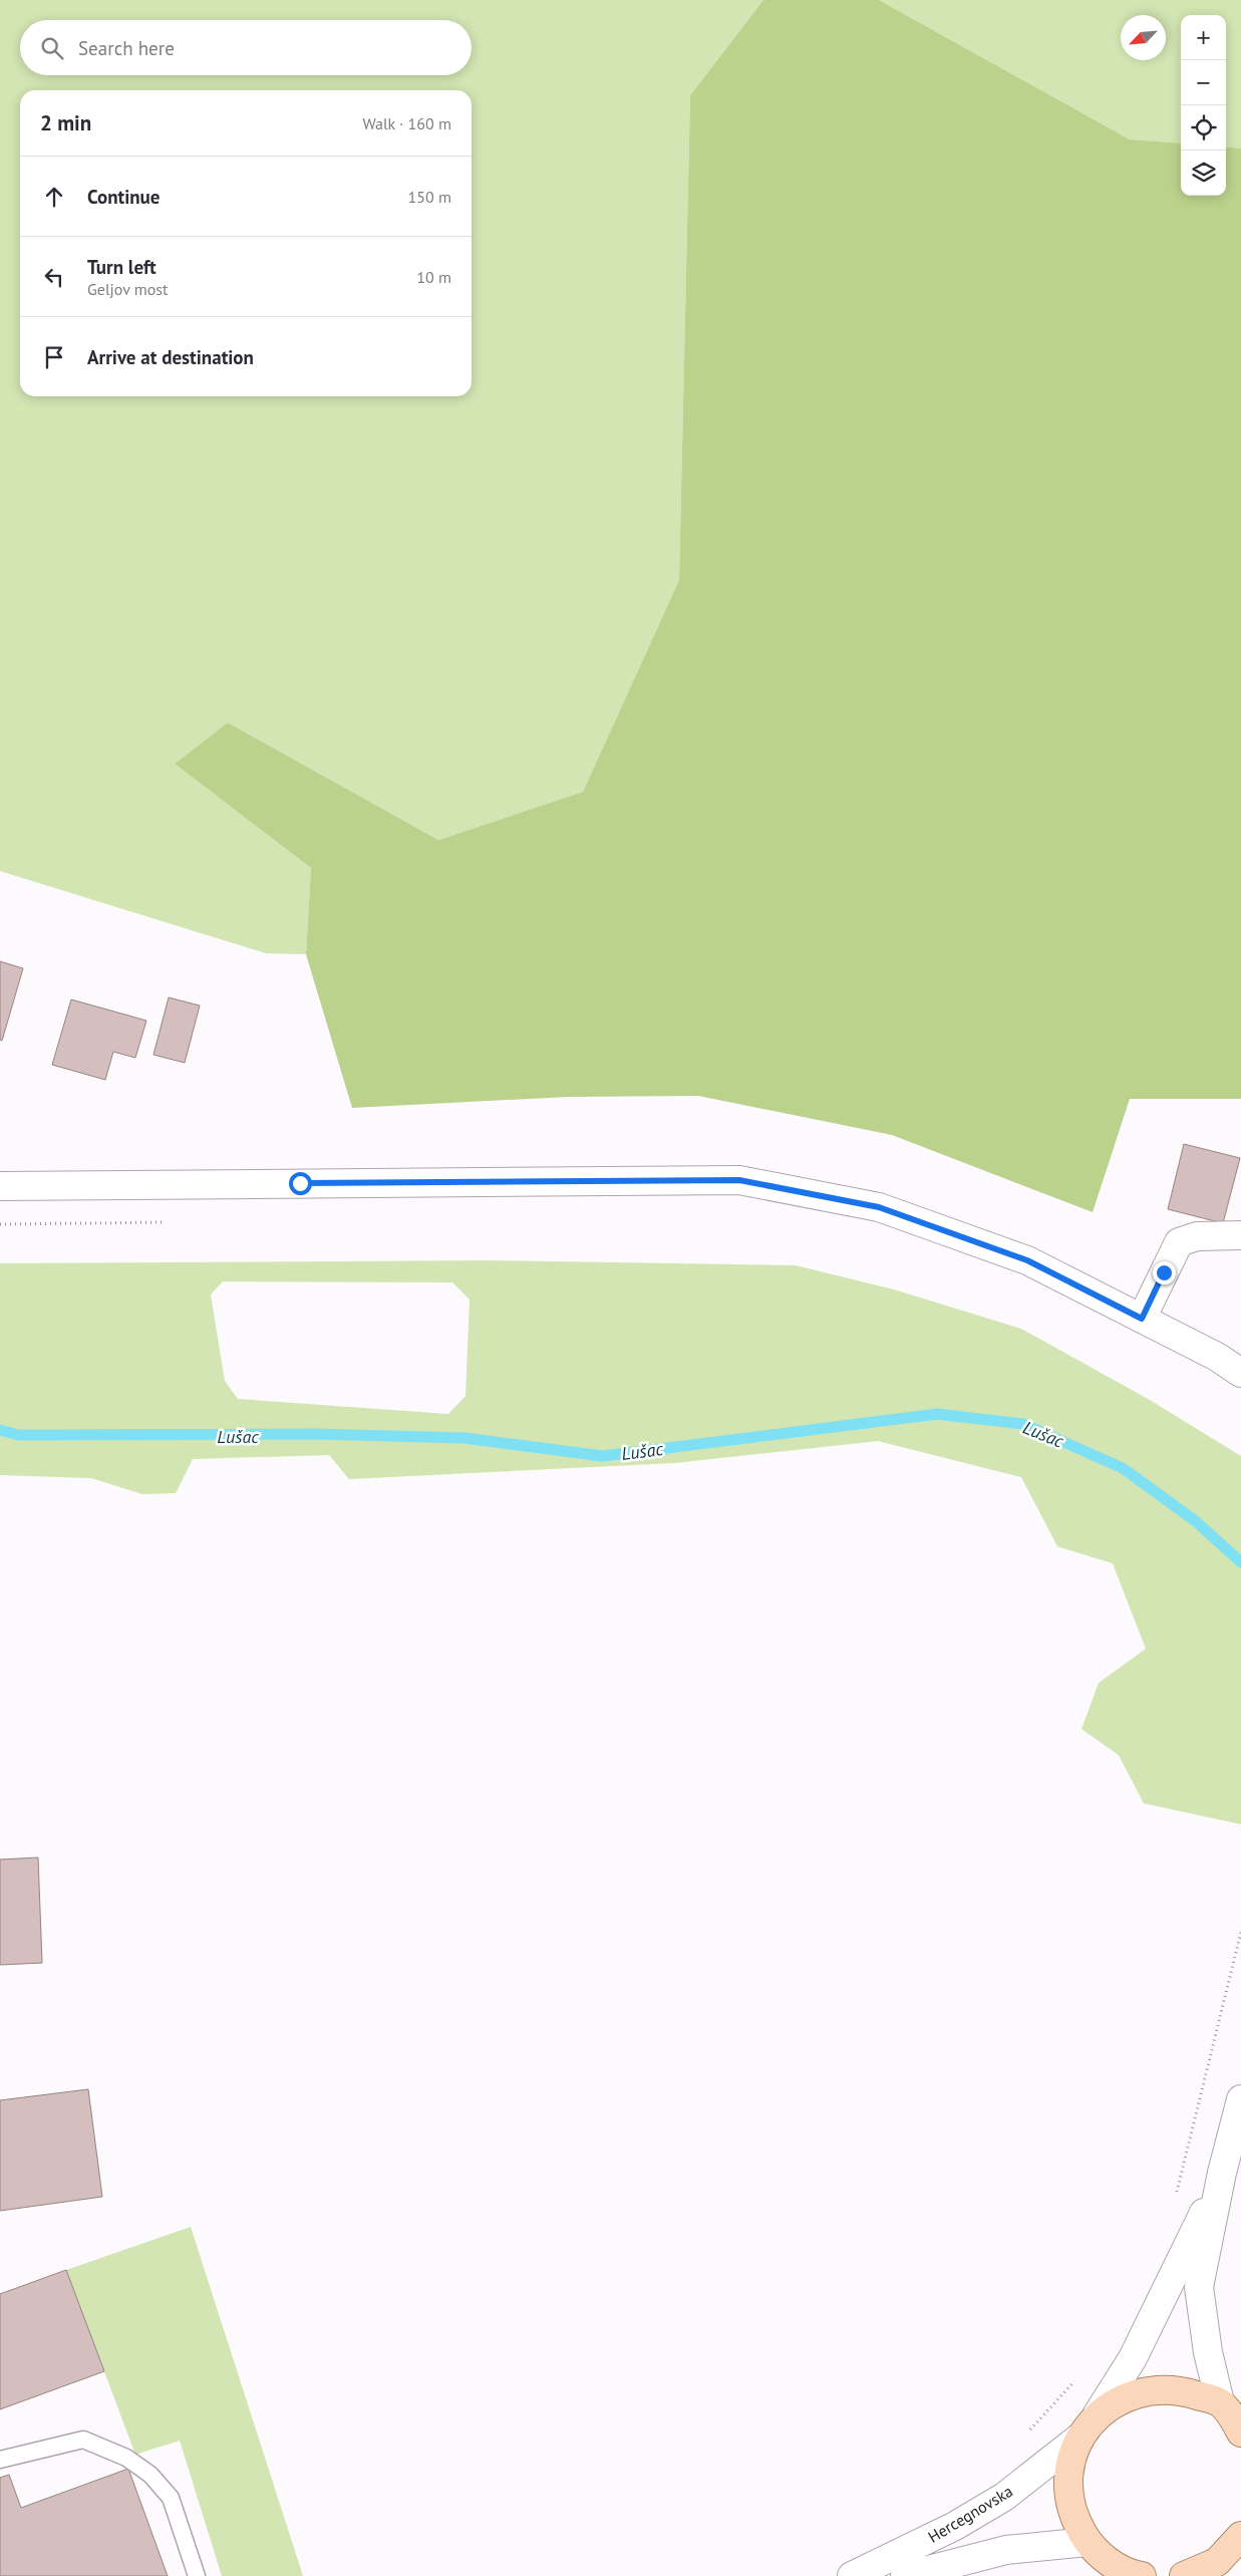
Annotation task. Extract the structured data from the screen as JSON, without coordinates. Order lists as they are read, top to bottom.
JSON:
{
  "streets": {
    "street": ["Hercegnovska"]
  },
  "water": ["Lušac"],
  "north": "bottom left",
  "page": {
    "map_buttons": ["+", "−"],
    "search": "Search here",
    "heading": ["2 min", "Walk · 160 m"],
    "list": [
      ["Continue", "150 m"],
      ["Turn left", "Geljov most", "10 m"],
      "Arrive at destination"
    ]
  }
}
